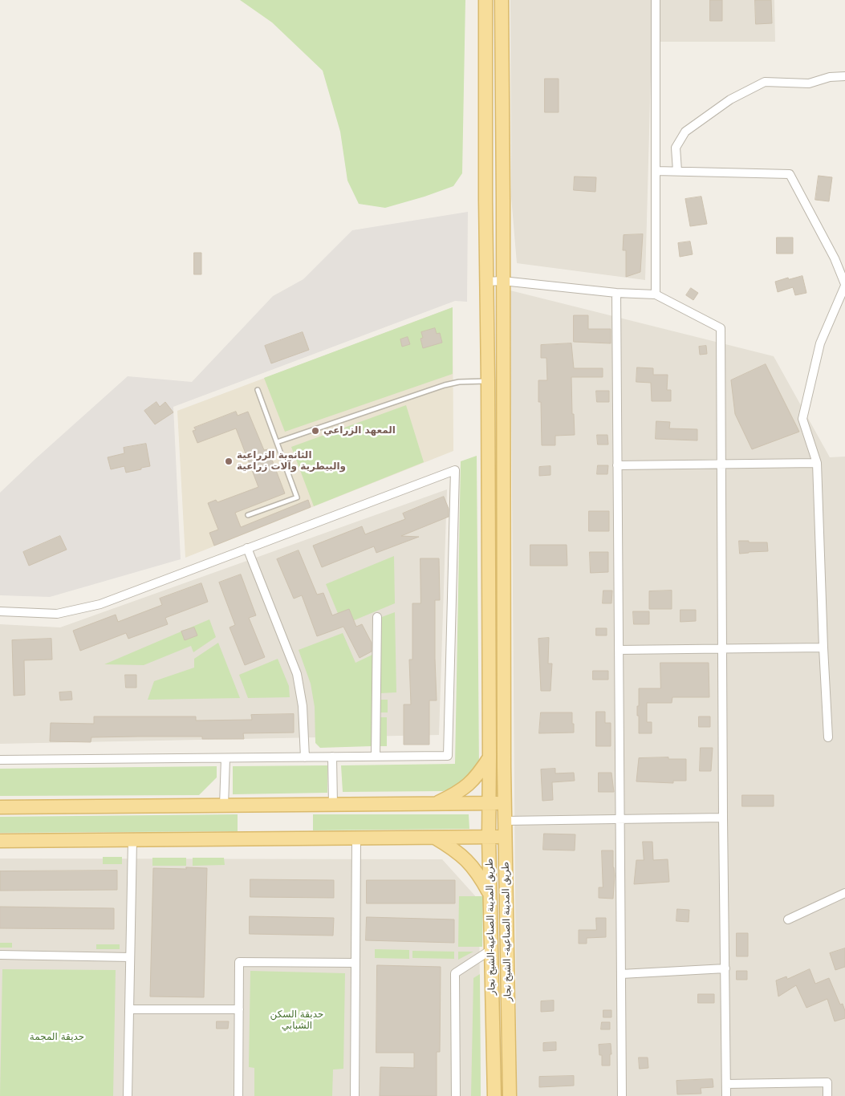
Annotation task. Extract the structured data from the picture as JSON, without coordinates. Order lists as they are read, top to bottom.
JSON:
{
  "streets": {
    "main road": ["طريق المدينة الصناعية-الشيخ نجار", "طريق المدينة الصناعية- الشيخ نجار"]
  },
  "parks": ["حدبقة السكن الشبابي", "حديقة المجمة"],
  "places": ["المعهد الزراعي", "الثانوية الزراعية والبيطرية وآلات زراعية"]
}
